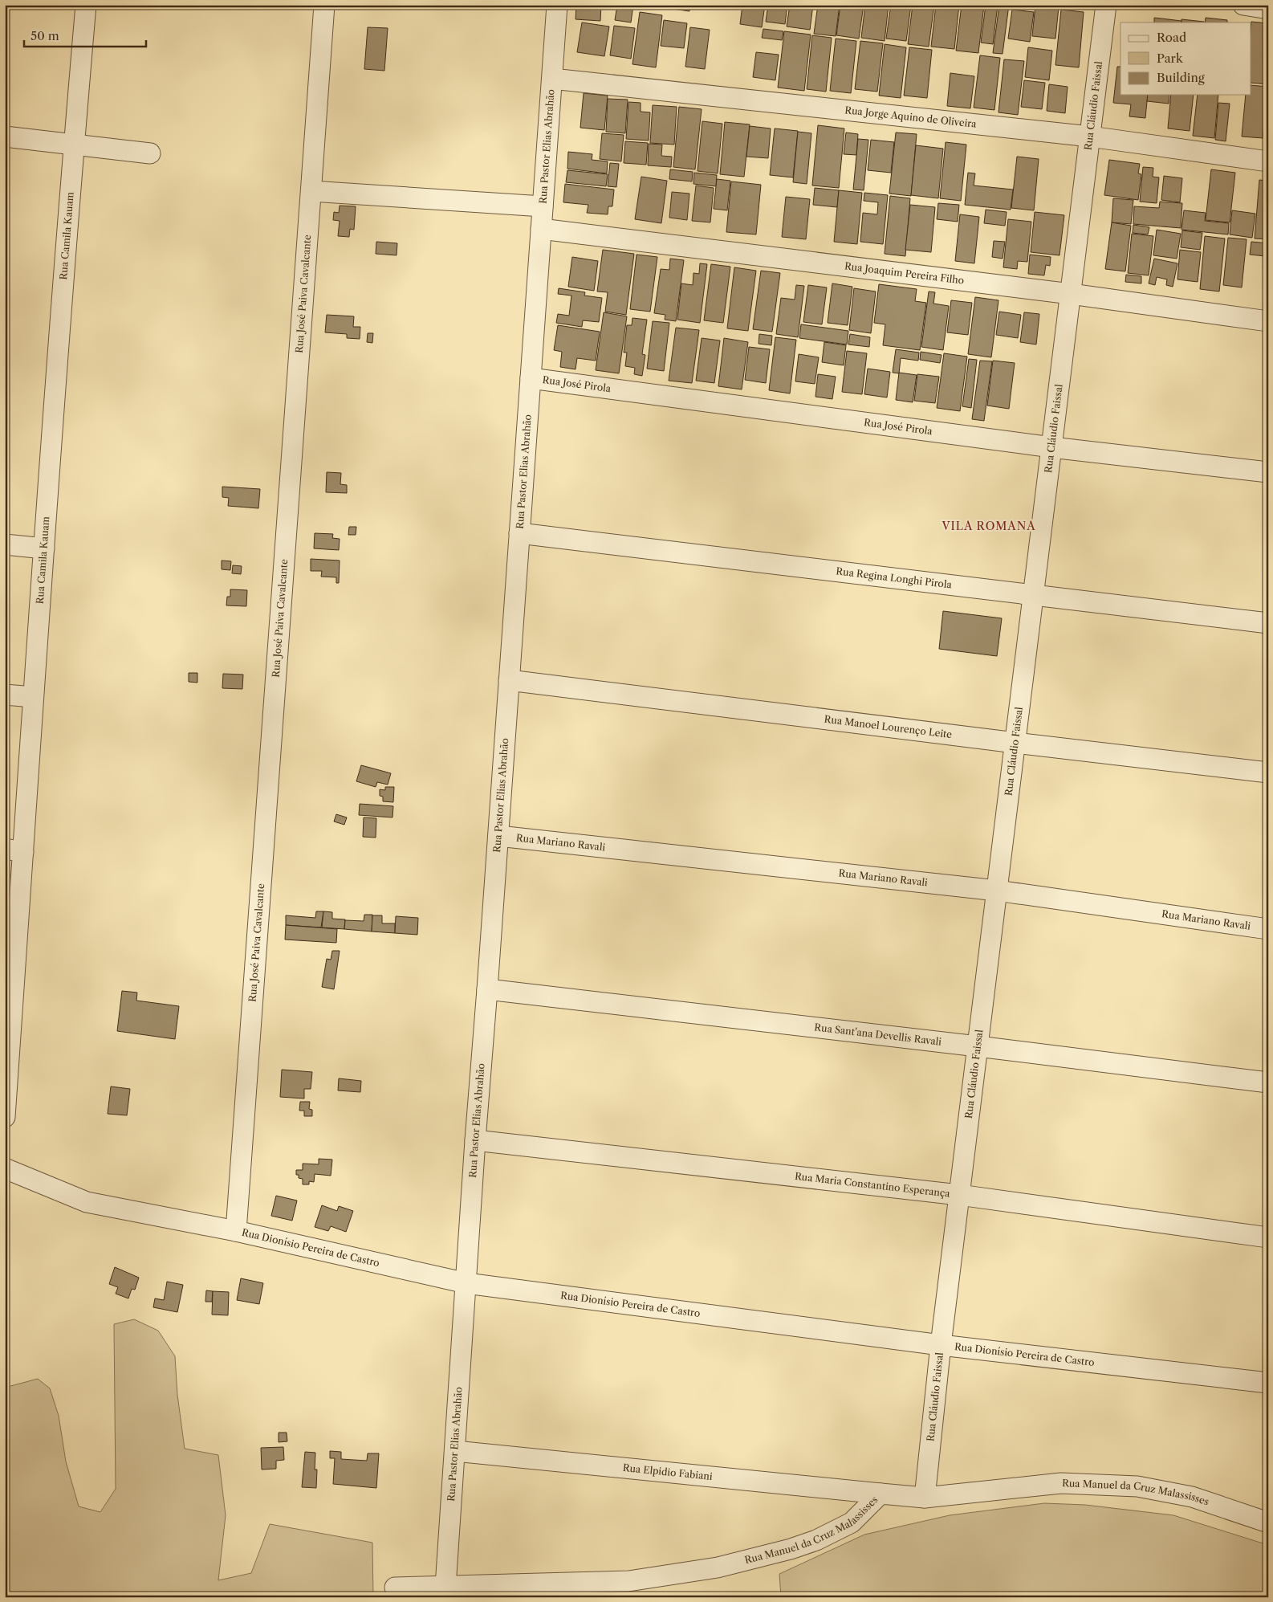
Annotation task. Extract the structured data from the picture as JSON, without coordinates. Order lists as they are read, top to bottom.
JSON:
{
  "streets": {
    "street": [
      "Rua Cláudio Faissal",
      "Rua Jorge Aquino de Oliveira",
      "Rua Pastor Elias Abrahão",
      "Rua Camila Kauam",
      "Rua Joaquim Pereira Filho",
      "Rua José Paiva Cavalcante",
      "Rua José Pirola",
      "Rua Regina Longhi Pirola",
      "Rua Manoel Lourenço Leite",
      "Rua Mariano Ravali",
      "Rua Sant'ana Devellis Ravali",
      "Rua Maria Constantino Esperança",
      "Rua Dionísio Pereira de Castro",
      "Rua Elpidio Fabiani",
      "Rua Manuel da Cruz Malassisses"
    ]
  },
  "crossings": [
    ["Rua Cláudio Faissal", "Rua Jorge Aquino de Oliveira"],
    ["Rua Cláudio Faissal", "Rua Joaquim Pereira Filho"],
    ["Rua Cláudio Faissal", "Rua José Pirola"],
    ["Rua Cláudio Faissal", "Rua Regina Longhi Pirola"],
    ["Rua Cláudio Faissal", "Rua Manoel Lourenço Leite"],
    ["Rua Cláudio Faissal", "Rua Mariano Ravali"],
    ["Rua Cláudio Faissal", "Rua Sant'ana Devellis Ravali"],
    ["Rua Cláudio Faissal", "Rua Maria Constantino Esperança"],
    ["Rua Cláudio Faissal", "Rua Dionísio Pereira de Castro"],
    ["Rua Cláudio Faissal", "Rua Manuel da Cruz Malassisses"],
    ["Rua Jorge Aquino de Oliveira", "Rua Pastor Elias Abrahão"],
    ["Rua Pastor Elias Abrahão", "Rua Joaquim Pereira Filho"],
    ["Rua Pastor Elias Abrahão", "Rua José Pirola"],
    ["Rua Pastor Elias Abrahão", "Rua Regina Longhi Pirola"],
    ["Rua Pastor Elias Abrahão", "Rua Manoel Lourenço Leite"],
    ["Rua Pastor Elias Abrahão", "Rua Mariano Ravali"],
    ["Rua Pastor Elias Abrahão", "Rua Sant'ana Devellis Ravali"],
    ["Rua Pastor Elias Abrahão", "Rua Maria Constantino Esperança"],
    ["Rua Pastor Elias Abrahão", "Rua Dionísio Pereira de Castro"],
    ["Rua Pastor Elias Abrahão", "Rua Elpidio Fabiani"],
    ["Rua Pastor Elias Abrahão", "Rua Manuel da Cruz Malassisses"],
    ["Rua José Paiva Cavalcante", "Rua Dionísio Pereira de Castro"],
    ["Rua Elpidio Fabiani", "Rua Manuel da Cruz Malassisses"]
  ],
  "districts": ["VILA ROMANA"],
  "legend": ["Road", "Park", "Building"],
  "scale_bar": "50 m"
}
